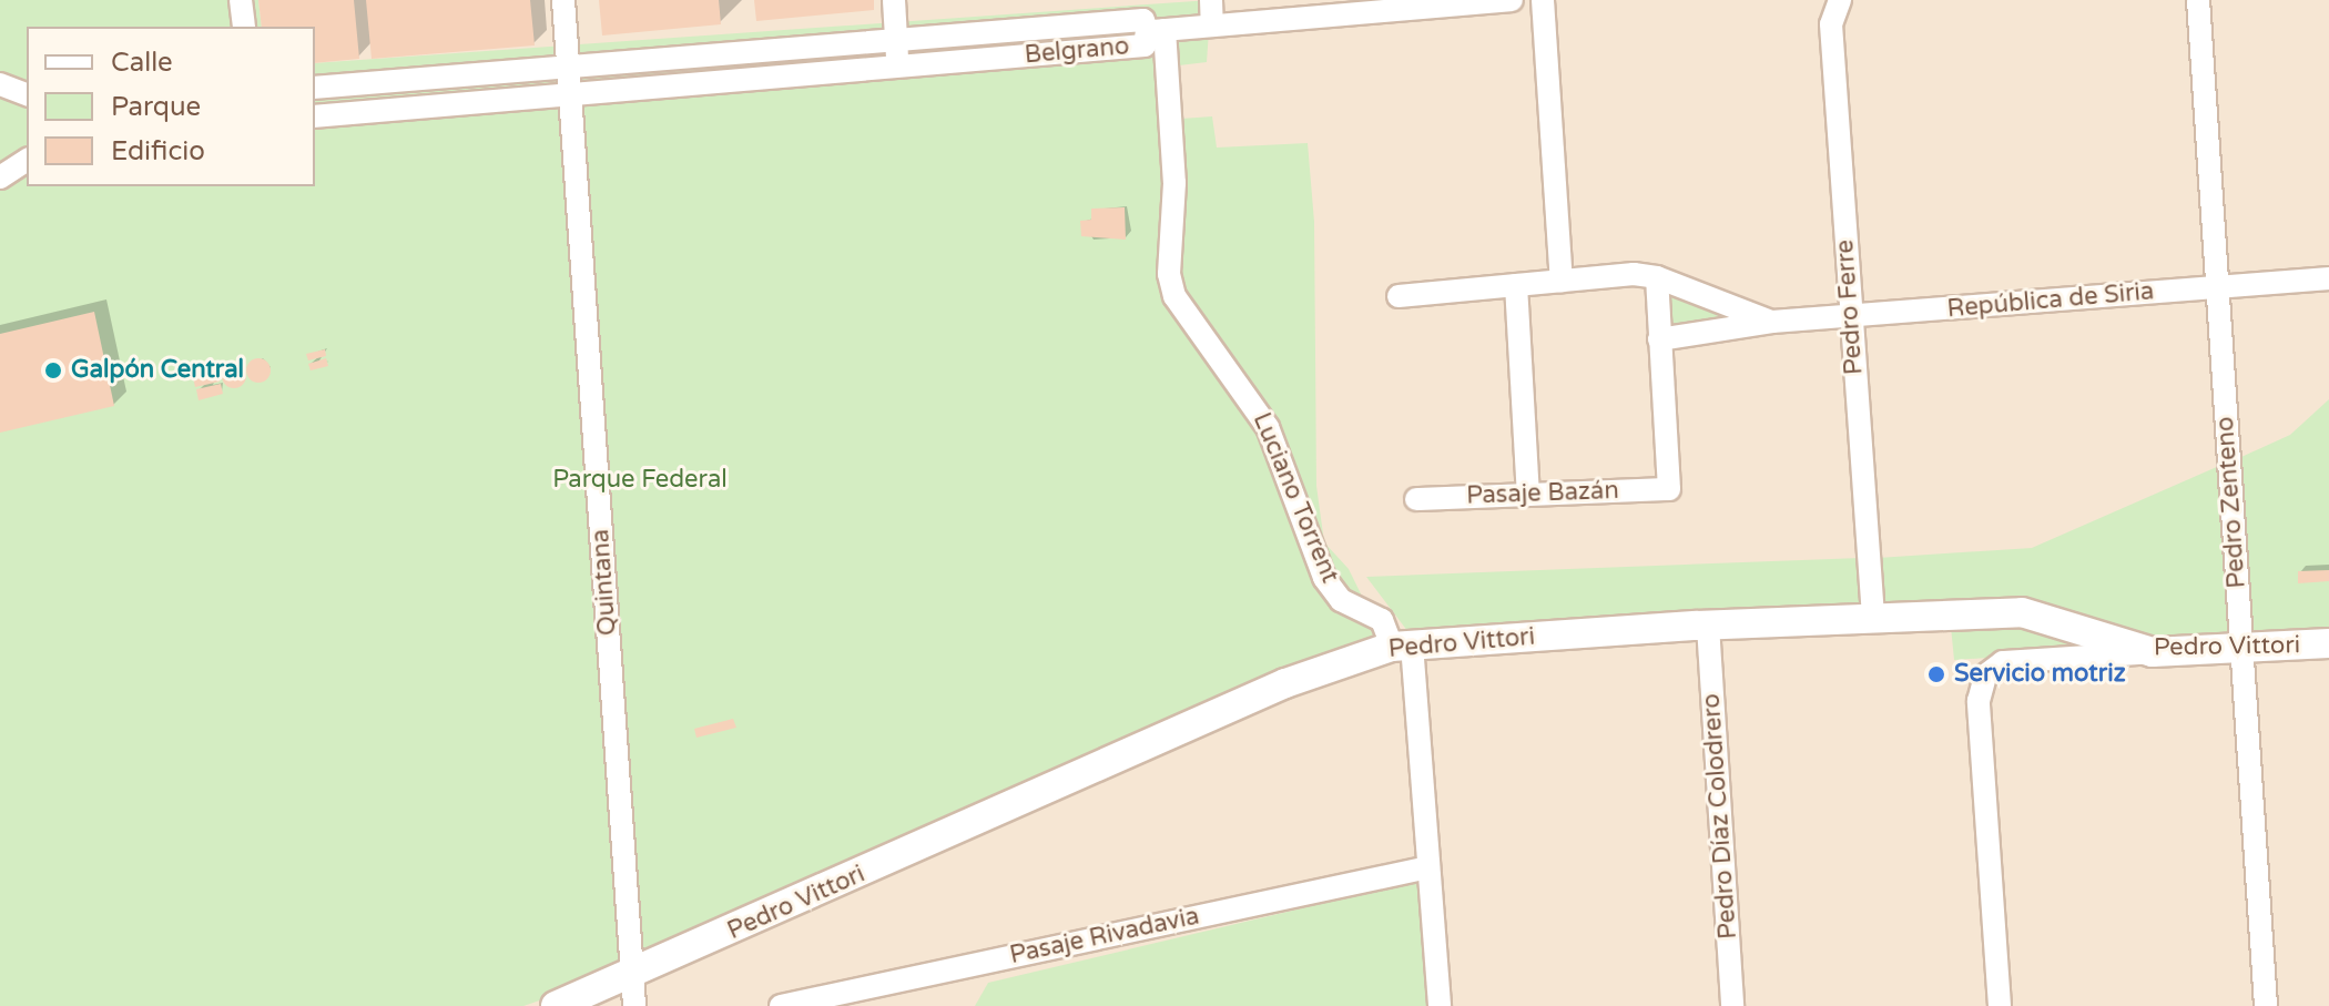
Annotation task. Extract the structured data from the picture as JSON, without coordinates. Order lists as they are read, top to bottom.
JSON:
{
  "streets": {
    "street": [
      "Belgrano",
      "República de Siria",
      "Pedro Ferre",
      "Pasaje Bazán",
      "Luciano Torrent",
      "Pedro Zenteno",
      "Quintana",
      "Pedro Vittori",
      "Pedro Díaz Colodrero",
      "Pasaje Rivadavia"
    ]
  },
  "crossings": [
    ["Belgrano", "Luciano Torrent"],
    ["Belgrano", "Quintana"],
    ["República de Siria", "Pedro Ferre"],
    ["República de Siria", "Pasaje Bazán"],
    ["República de Siria", "Pedro Zenteno"],
    ["Pedro Ferre", "Pedro Vittori"],
    ["Luciano Torrent", "Pedro Vittori"],
    ["Pedro Zenteno", "Pedro Vittori"],
    ["Quintana", "Pedro Vittori"],
    ["Pedro Vittori", "Pedro Díaz Colodrero"]
  ],
  "parks": ["Parque Federal"],
  "places": ["Galpón Central", "Servicio motriz"],
  "legend": ["Calle", "Parque", "Edificio"]
}
